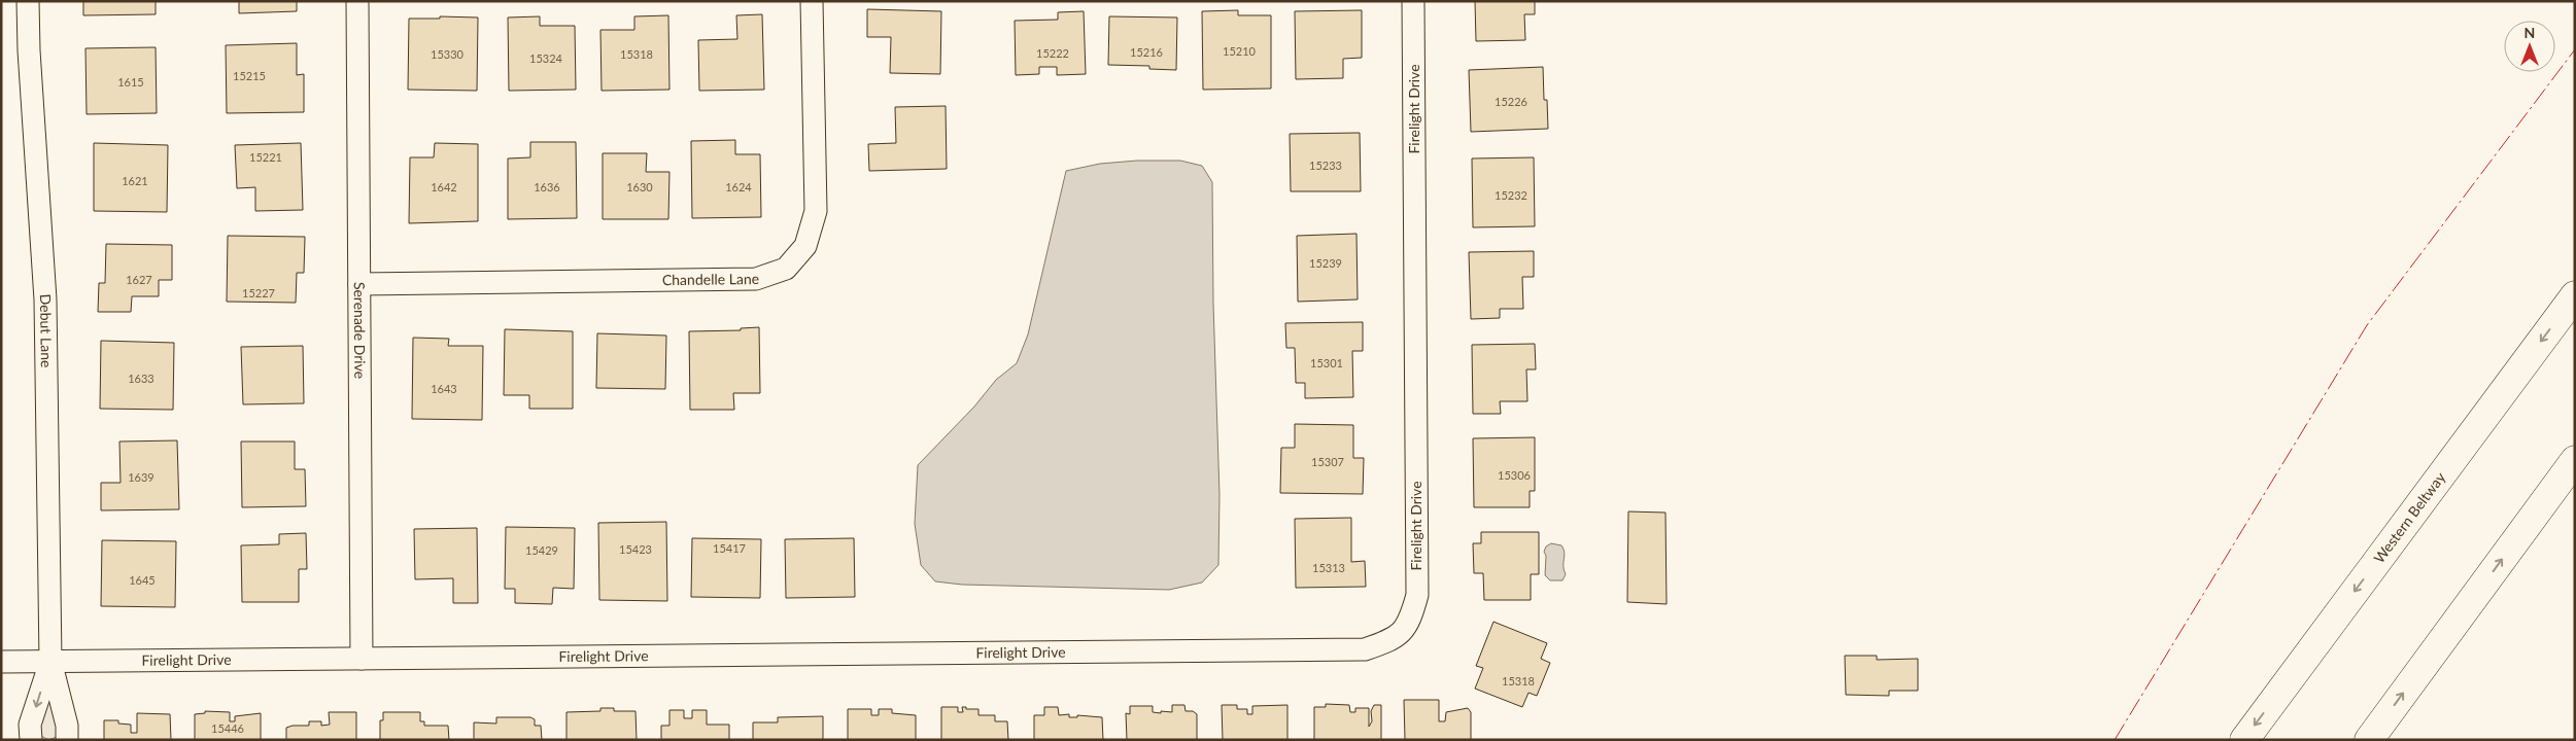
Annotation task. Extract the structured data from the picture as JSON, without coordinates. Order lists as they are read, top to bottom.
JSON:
{
  "streets": {
    "highway": ["Western Beltway"],
    "street": [
      "Firelight Drive",
      "Chandelle Lane",
      "Serenade Drive",
      "Debut Lane"
    ]
  },
  "crossings": [
    ["Firelight Drive", "Serenade Drive"],
    ["Firelight Drive", "Debut Lane"],
    ["Chandelle Lane", "Serenade Drive"]
  ],
  "house_numbers": [
    "15210",
    "15216",
    "15222",
    "15330",
    "15318",
    "15324",
    "15215",
    "1615",
    "15226",
    "15221",
    "15233",
    "1621",
    "1642",
    "1636",
    "1630",
    "1624",
    "15232",
    "15239",
    "1627",
    "15227",
    "15301",
    "1633",
    "1643",
    "15307",
    "15306",
    "1639",
    "15417",
    "15423",
    "15429",
    "15313",
    "1645",
    "15318",
    "15446"
  ],
  "north": "top"
}
